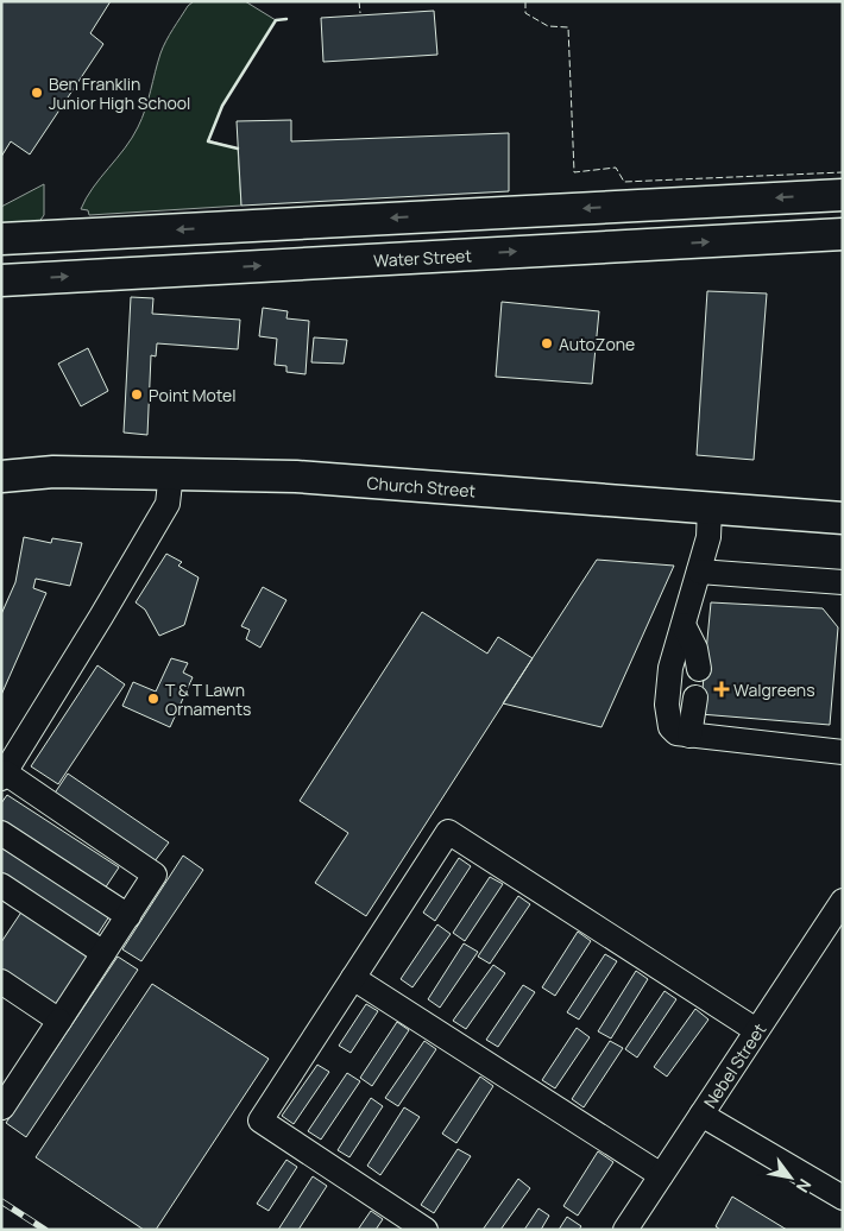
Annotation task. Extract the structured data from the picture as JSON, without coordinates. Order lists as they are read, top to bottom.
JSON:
{
  "streets": {
    "main road": ["Water Street", "Church Street"],
    "street": ["Nebel Street"]
  },
  "places": {
    "other": [
      "Ben Franklin Junior High School",
      "AutoZone",
      "Point Motel",
      "T & T Lawn Ornaments"
    ],
    "health": ["Walgreens"]
  },
  "north": "bottom right"
}
